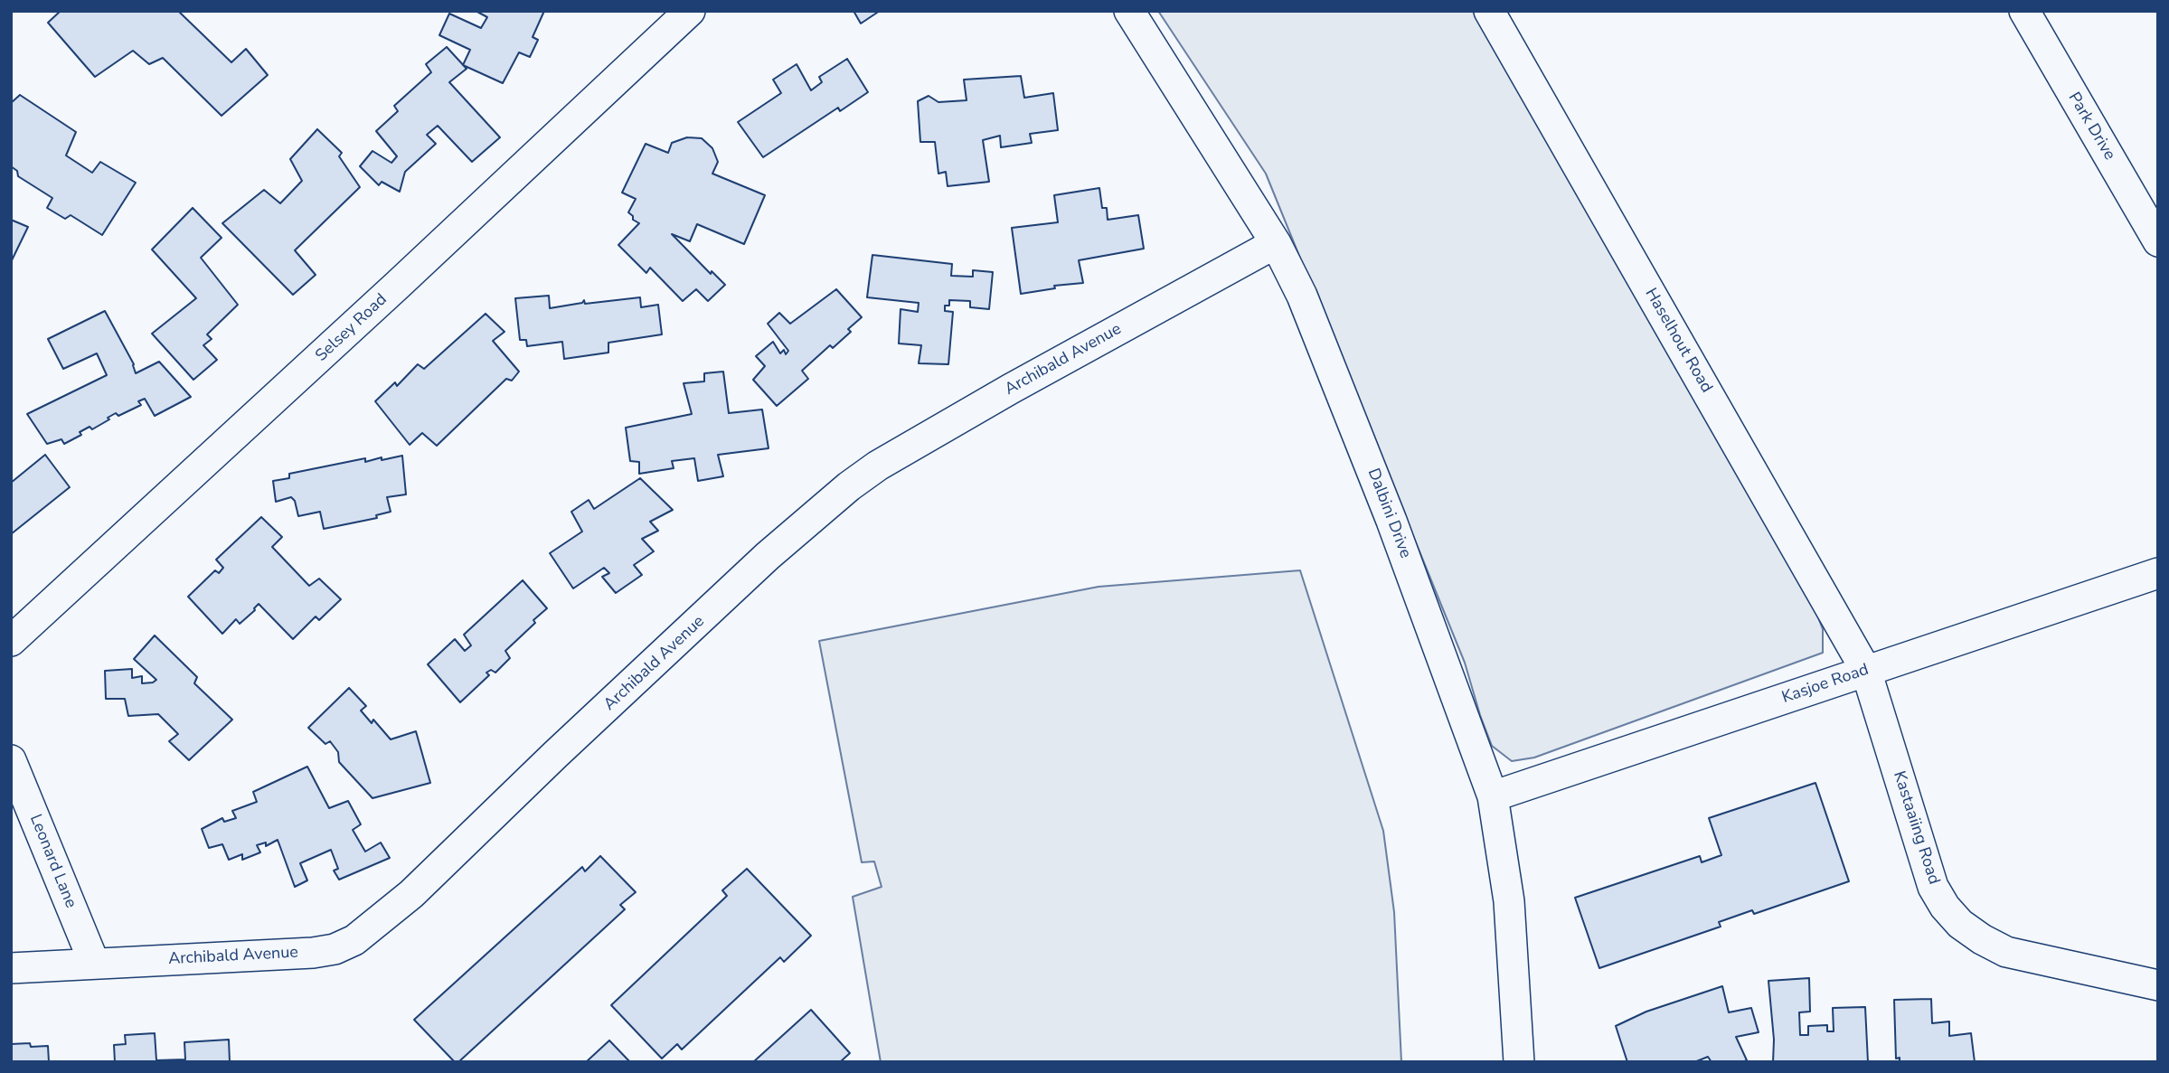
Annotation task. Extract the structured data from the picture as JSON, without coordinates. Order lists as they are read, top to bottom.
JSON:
{
  "streets": {
    "street": [
      "Park Drive",
      "Selsey Road",
      "Haselhout Road",
      "Archibald Avenue",
      "Dalbini Drive",
      "Kasjoe Road",
      "Kastaaiing Road",
      "Leonard Lane"
    ]
  },
  "crossings": [
    ["Haselhout Road", "Kasjoe Road"],
    ["Haselhout Road", "Kastaaiing Road"],
    ["Archibald Avenue", "Dalbini Drive"],
    ["Archibald Avenue", "Leonard Lane"],
    ["Dalbini Drive", "Kasjoe Road"],
    ["Kasjoe Road", "Kastaaiing Road"]
  ]
}
